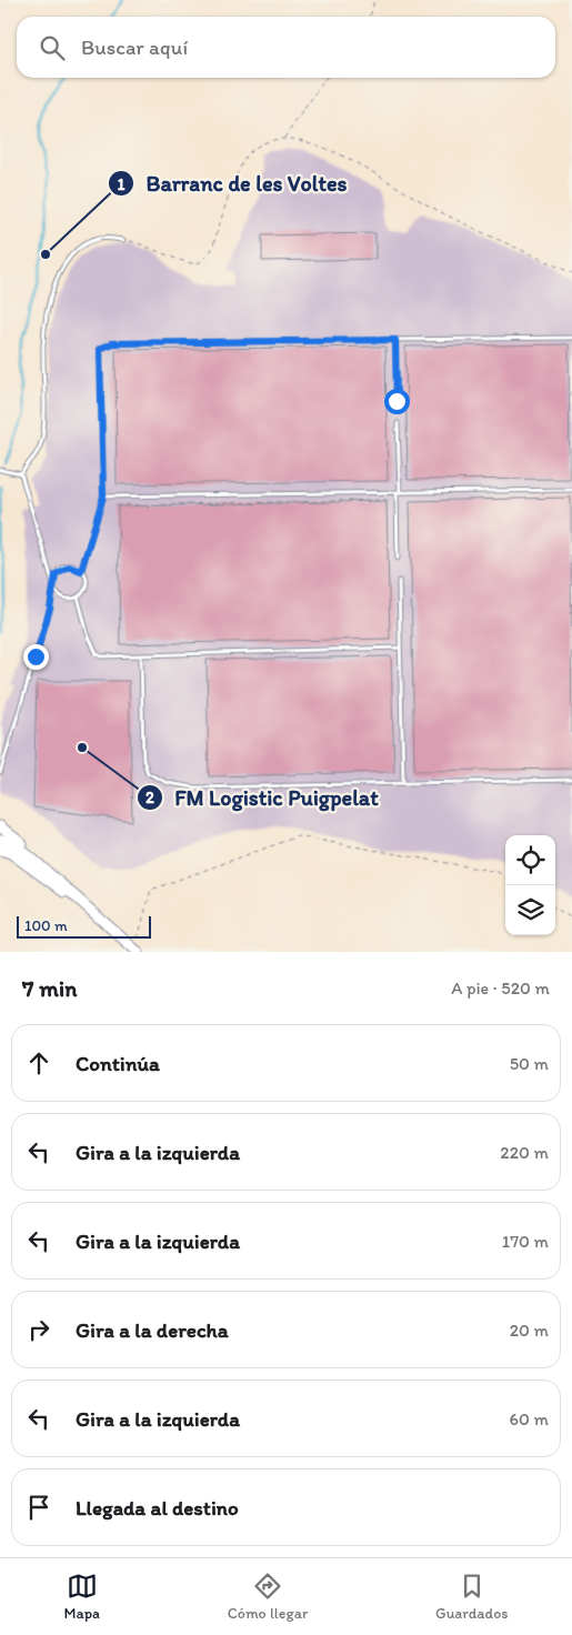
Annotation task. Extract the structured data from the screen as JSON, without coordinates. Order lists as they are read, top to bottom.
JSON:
{
  "places": ["Barranc de les Voltes", "FM Logistic Puigpelat"],
  "scale_bar": "100 m",
  "page": {
    "search": "Buscar aquí",
    "scale": "100 m",
    "heading": ["7 min", "A pie · 520 m"],
    "list": [
      ["Continúa", "50 m"],
      ["Gira a la izquierda", "220 m"],
      ["Gira a la izquierda", "170 m"],
      ["Gira a la derecha", "20 m"],
      ["Gira a la izquierda", "60 m"],
      "Llegada al destino"
    ],
    "nav": ["Mapa", "Cómo llegar", "Guardados"]
  }
}
